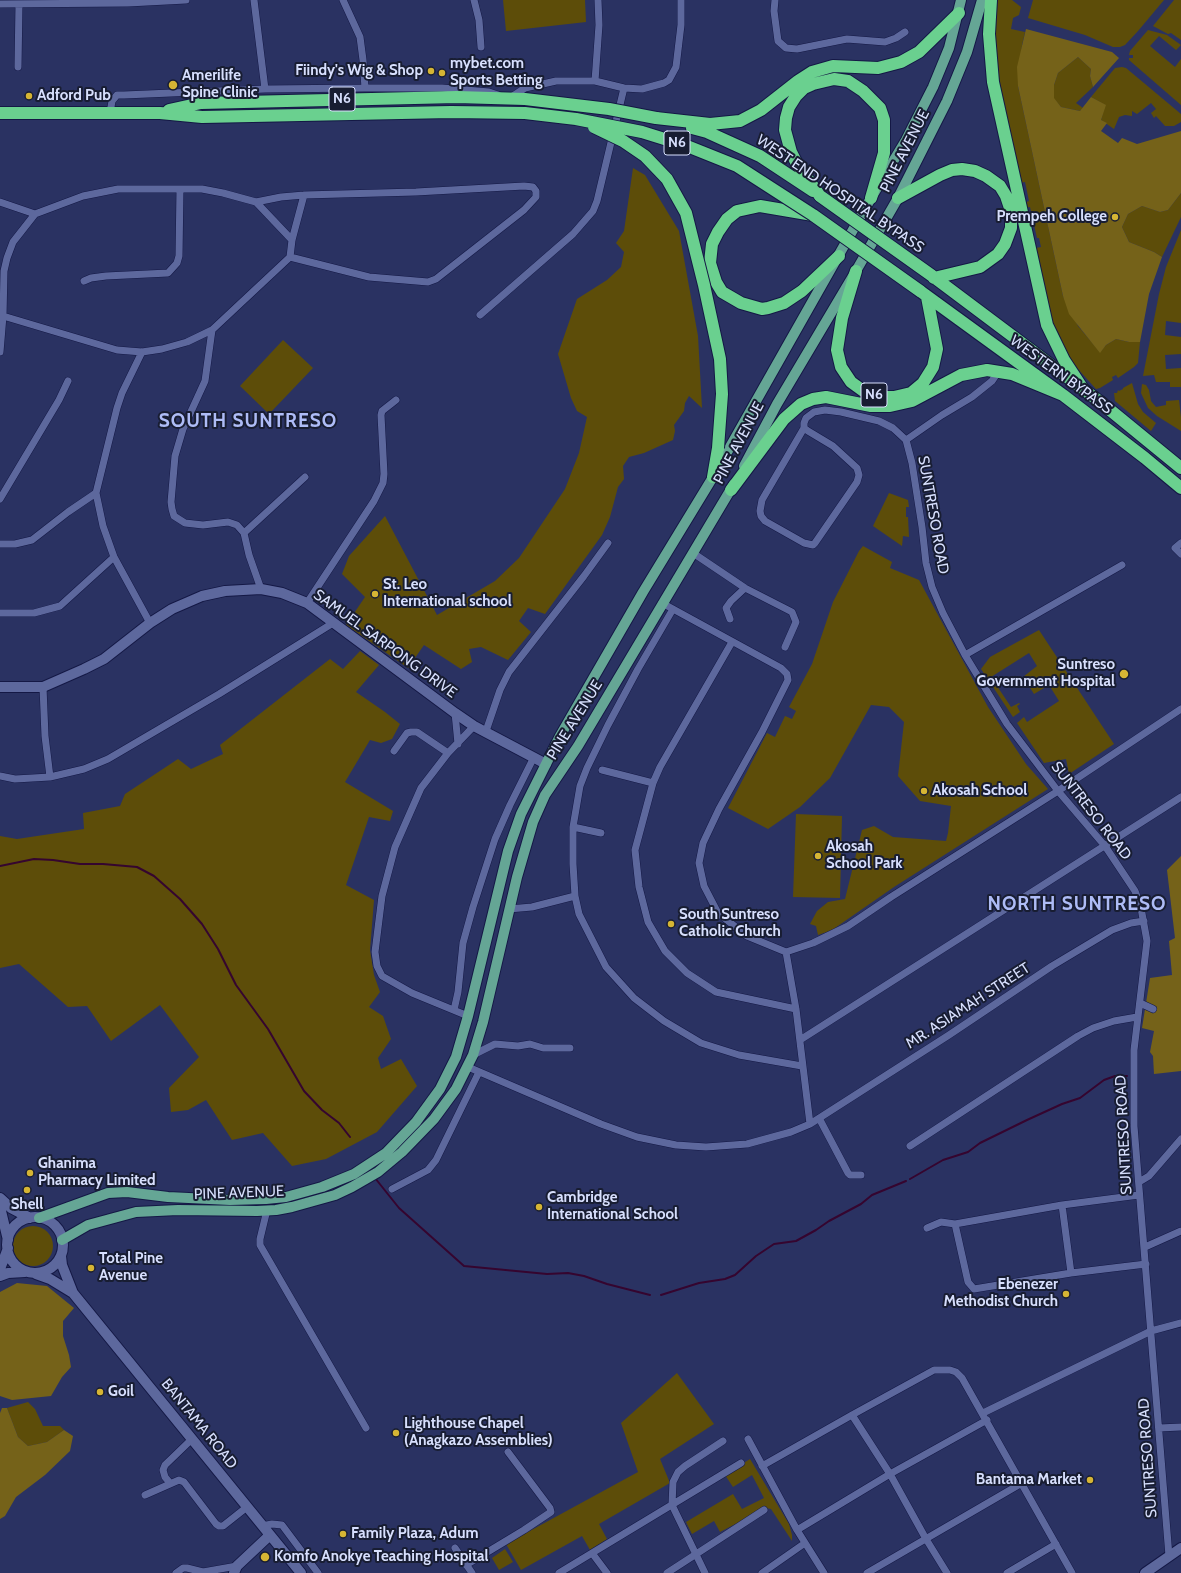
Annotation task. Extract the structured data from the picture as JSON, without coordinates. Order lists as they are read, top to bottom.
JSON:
{
  "streets": {
    "highway": ["N6", "WEST END HOSPITAL BYPASS", "WESTERN BYPASS"],
    "main road": ["PINE AVENUE", "SAMUEL SARPONG DRIVE", "BANTAMA ROAD"],
    "street": ["SUNTRESO ROAD", "MR. ASIAMAH STREET"]
  },
  "crossings": [
    ["N6", "PINE AVENUE"],
    ["N6", "WEST END HOSPITAL BYPASS"],
    ["N6", "WESTERN BYPASS"],
    ["PINE AVENUE", "MR. ASIAMAH STREET"],
    ["WEST END HOSPITAL BYPASS", "WESTERN BYPASS"],
    ["SUNTRESO ROAD", "MR. ASIAMAH STREET"]
  ],
  "districts": ["SOUTH SUNTRESO", "NORTH SUNTRESO"],
  "places": [
    "Fiindy's Wig & Shop",
    "mybet.com Sports Betting",
    "Amerilife Spine Clinic",
    "Adford Pub",
    "Prempeh College",
    "St. Leo International school",
    "Suntreso Government Hospital",
    "Akosah School",
    "Akosah School Park",
    "South Suntreso Catholic Church",
    "Ghanima Pharmacy Limited",
    "Shell",
    "Cambridge International School",
    "Total Pine Avenue",
    "Ebenezer Methodist Church",
    "Goil",
    "Lighthouse Chapel (Anagkazo Assemblies)",
    "Bantama Market",
    "Family Plaza, Adum",
    "Komfo Anokye Teaching Hospital"
  ]
}
